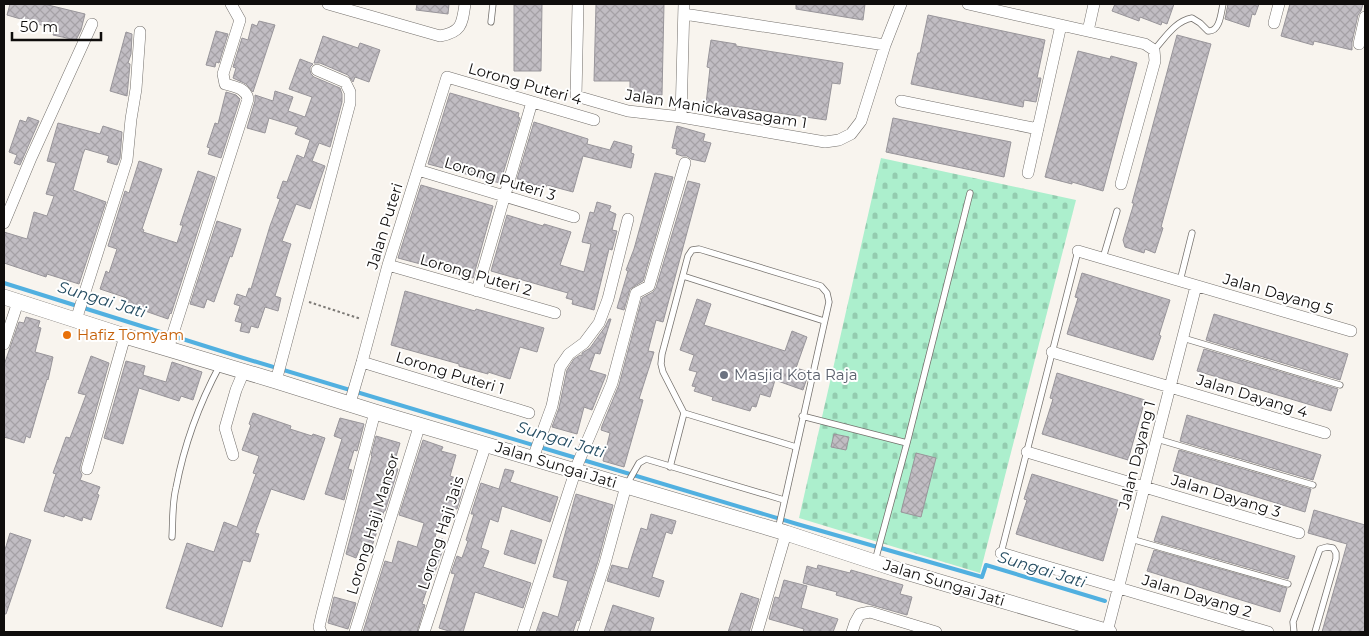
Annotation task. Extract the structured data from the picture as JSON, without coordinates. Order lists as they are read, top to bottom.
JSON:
{
  "streets": {
    "main road": ["Jalan Sungai Jati"],
    "street": [
      "Lorong Puteri 4",
      "Jalan Manickavasagam 1",
      "Lorong Puteri 3",
      "Jalan Puteri",
      "Lorong Puteri 2",
      "Jalan Dayang 5",
      "Lorong Puteri 1",
      "Jalan Dayang 4",
      "Jalan Dayang 1",
      "Jalan Dayang 3",
      "Lorong Haji Mansor",
      "Lorong Haji Jais",
      "Jalan Dayang 2"
    ]
  },
  "crossings": [
    ["Lorong Puteri 4", "Jalan Puteri"],
    ["Lorong Puteri 3", "Jalan Puteri"],
    ["Jalan Puteri", "Lorong Puteri 2"],
    ["Jalan Puteri", "Lorong Puteri 1"],
    ["Jalan Puteri", "Jalan Sungai Jati"],
    ["Jalan Dayang 5", "Jalan Dayang 1"],
    ["Jalan Dayang 4", "Jalan Dayang 1"],
    ["Jalan Dayang 1", "Jalan Sungai Jati"],
    ["Jalan Dayang 1", "Jalan Dayang 3"],
    ["Jalan Dayang 1", "Jalan Dayang 2"],
    ["Jalan Sungai Jati", "Lorong Haji Mansor"],
    ["Jalan Sungai Jati", "Lorong Haji Jais"]
  ],
  "water": ["Sungai Jati"],
  "places": ["Hafiz Tomyam", "Masjid Kota Raja"],
  "scale_bar": "50 m"
}
